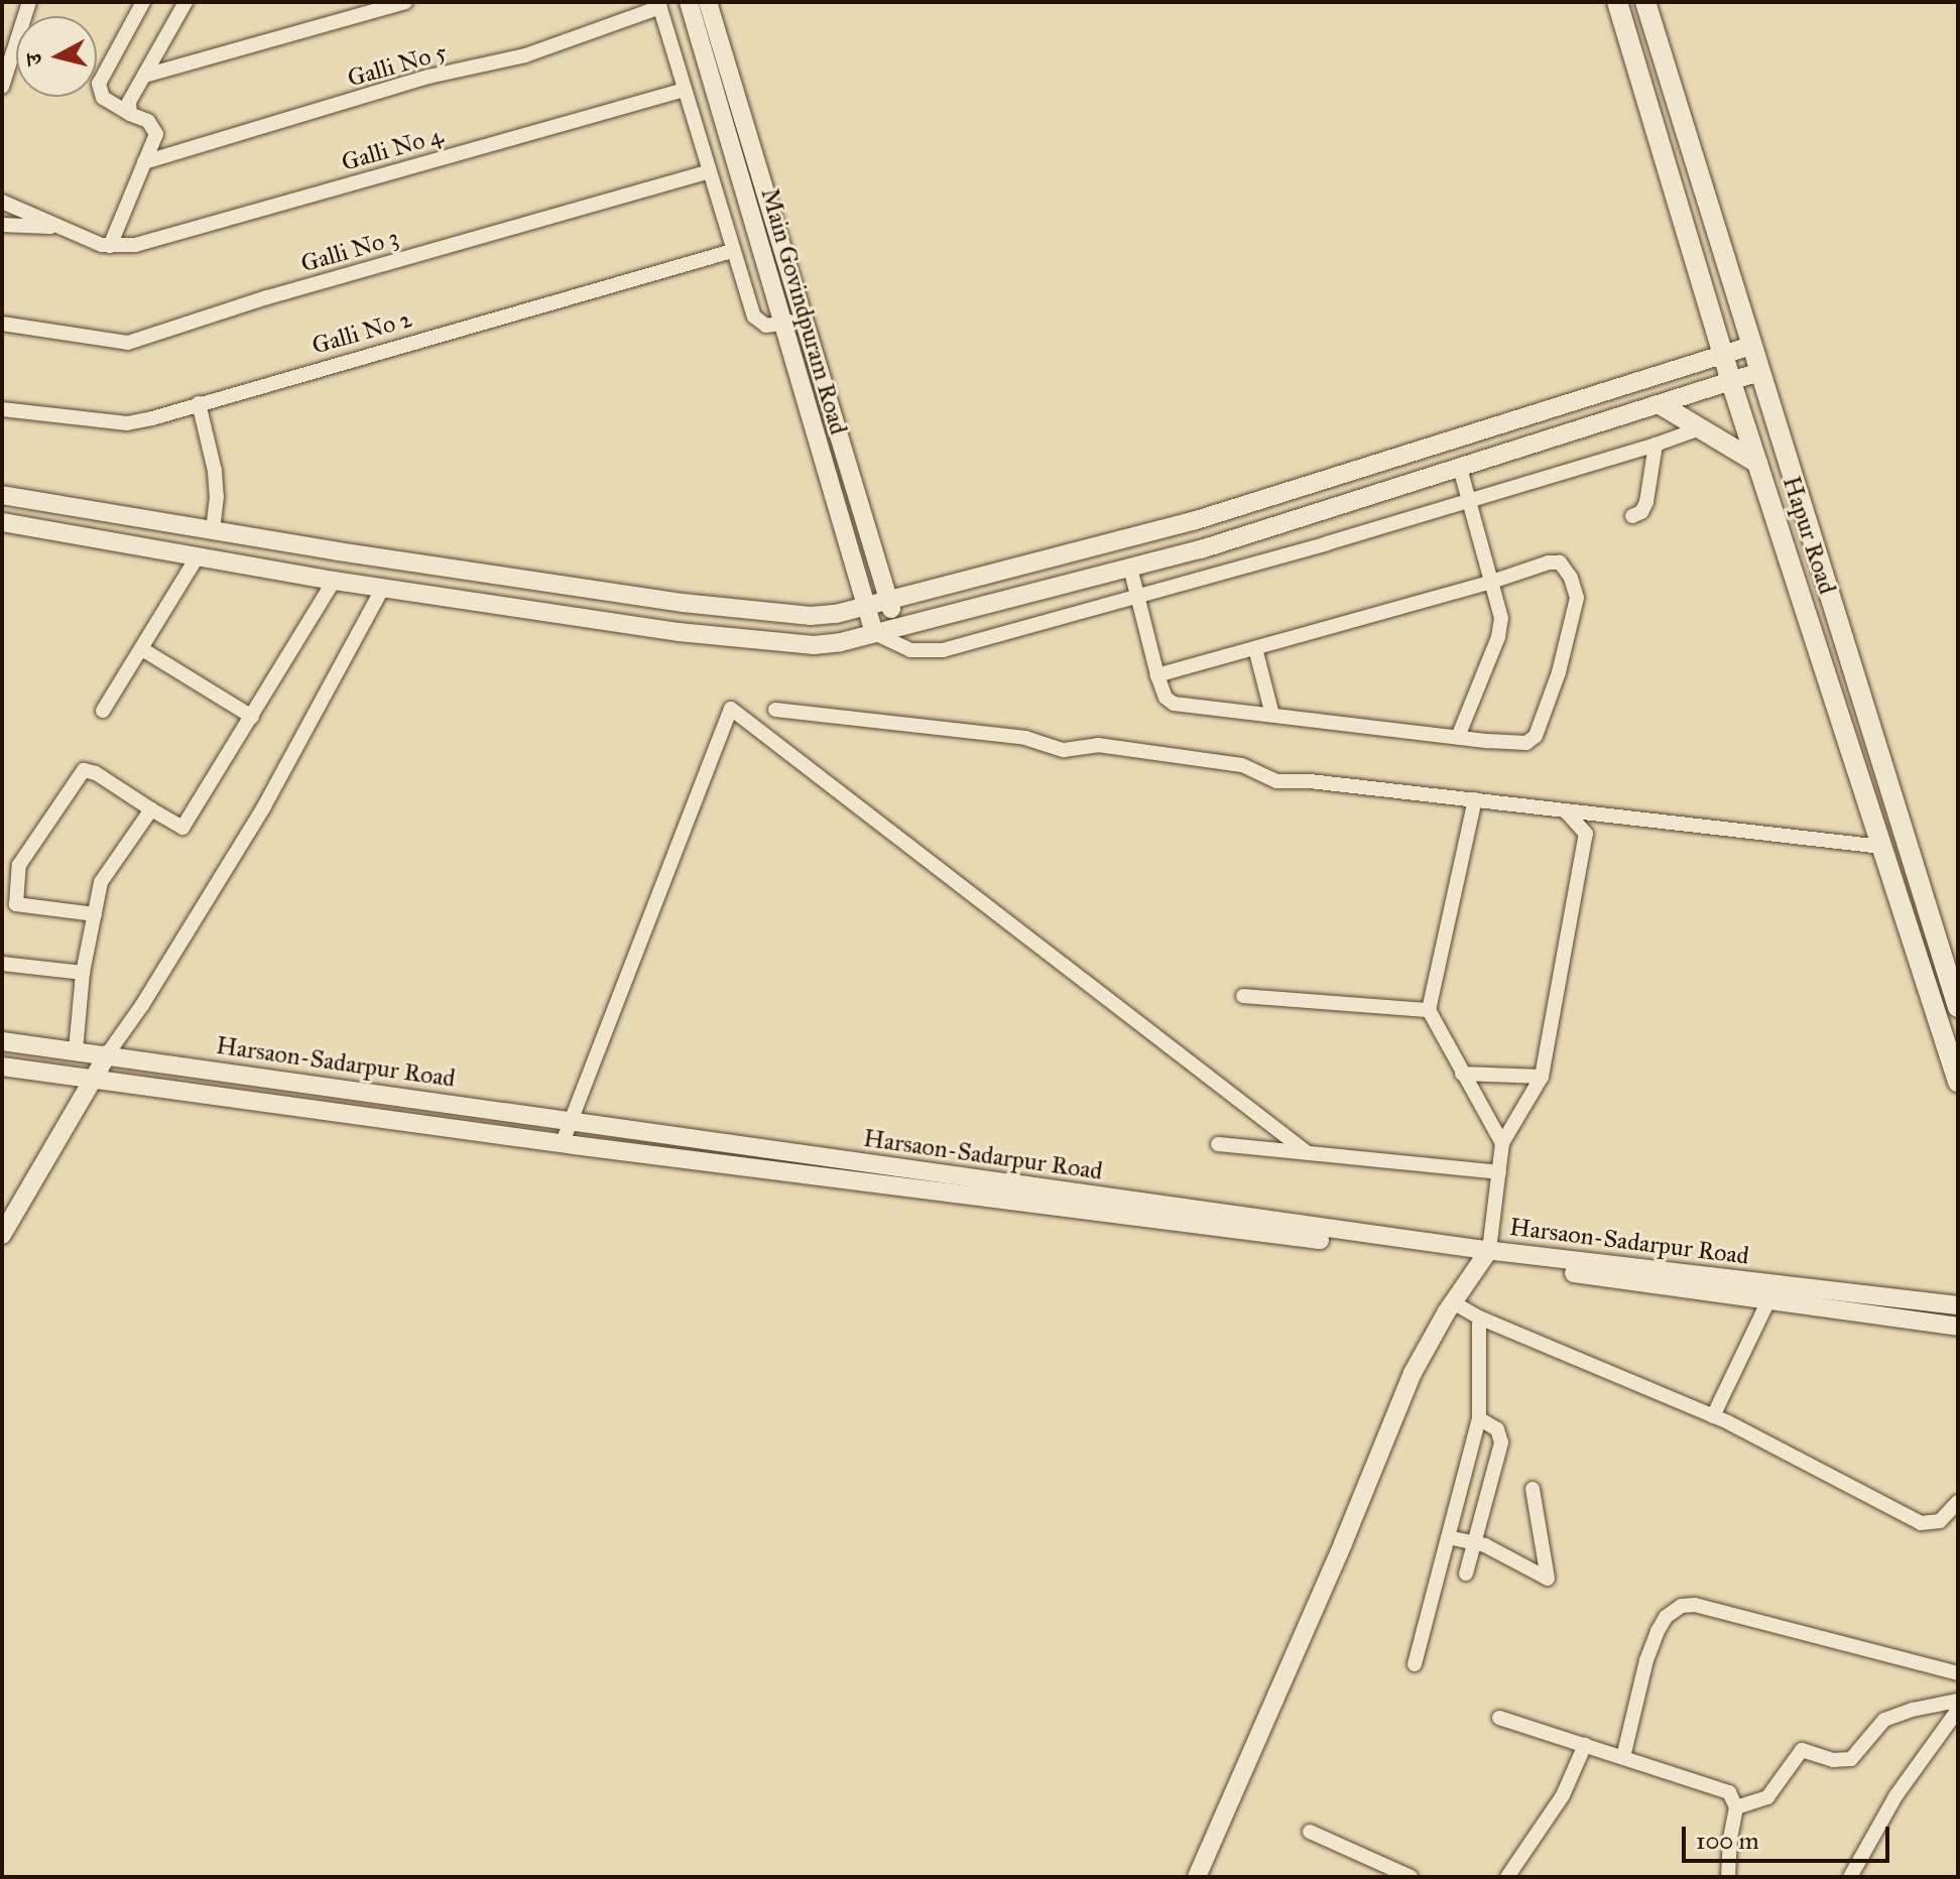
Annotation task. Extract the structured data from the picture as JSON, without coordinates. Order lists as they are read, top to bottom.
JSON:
{
  "streets": {
    "main road": ["Hapur Road"],
    "street": [
      "Galli No 5",
      "Galli No 4",
      "Galli No 3",
      "Main Govindpuram Road",
      "Galli No 2",
      "Harsaon-Sadarpur Road"
    ]
  },
  "scale_bar": "100 m",
  "north": "left"
}
